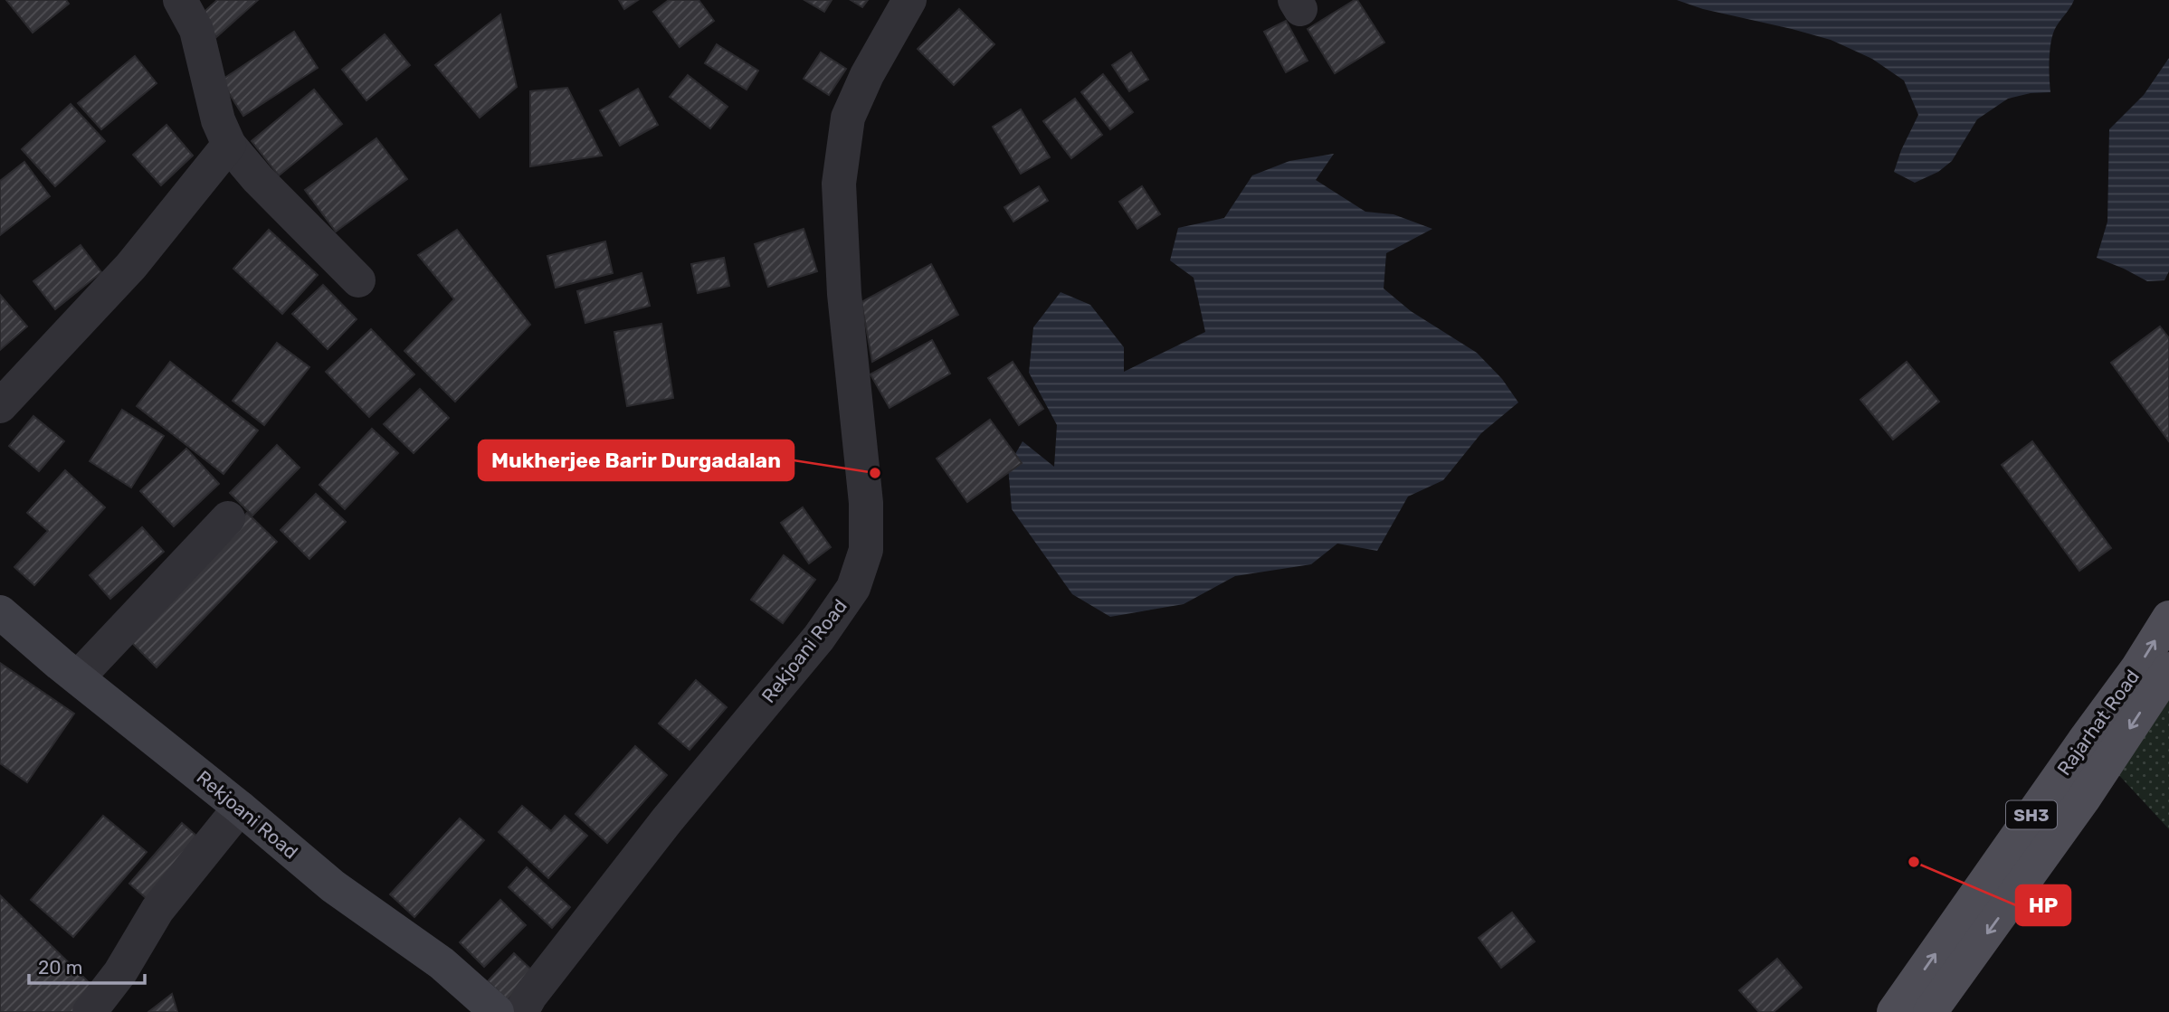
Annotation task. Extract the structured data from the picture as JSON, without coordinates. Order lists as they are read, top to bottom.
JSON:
{
  "streets": {
    "main road": ["Rajarhat Road", "SH3"],
    "street": ["Rekjoani Road"]
  },
  "places": ["Mukherjee Barir Durgadalan", "HP"],
  "scale_bar": "20 m"
}
